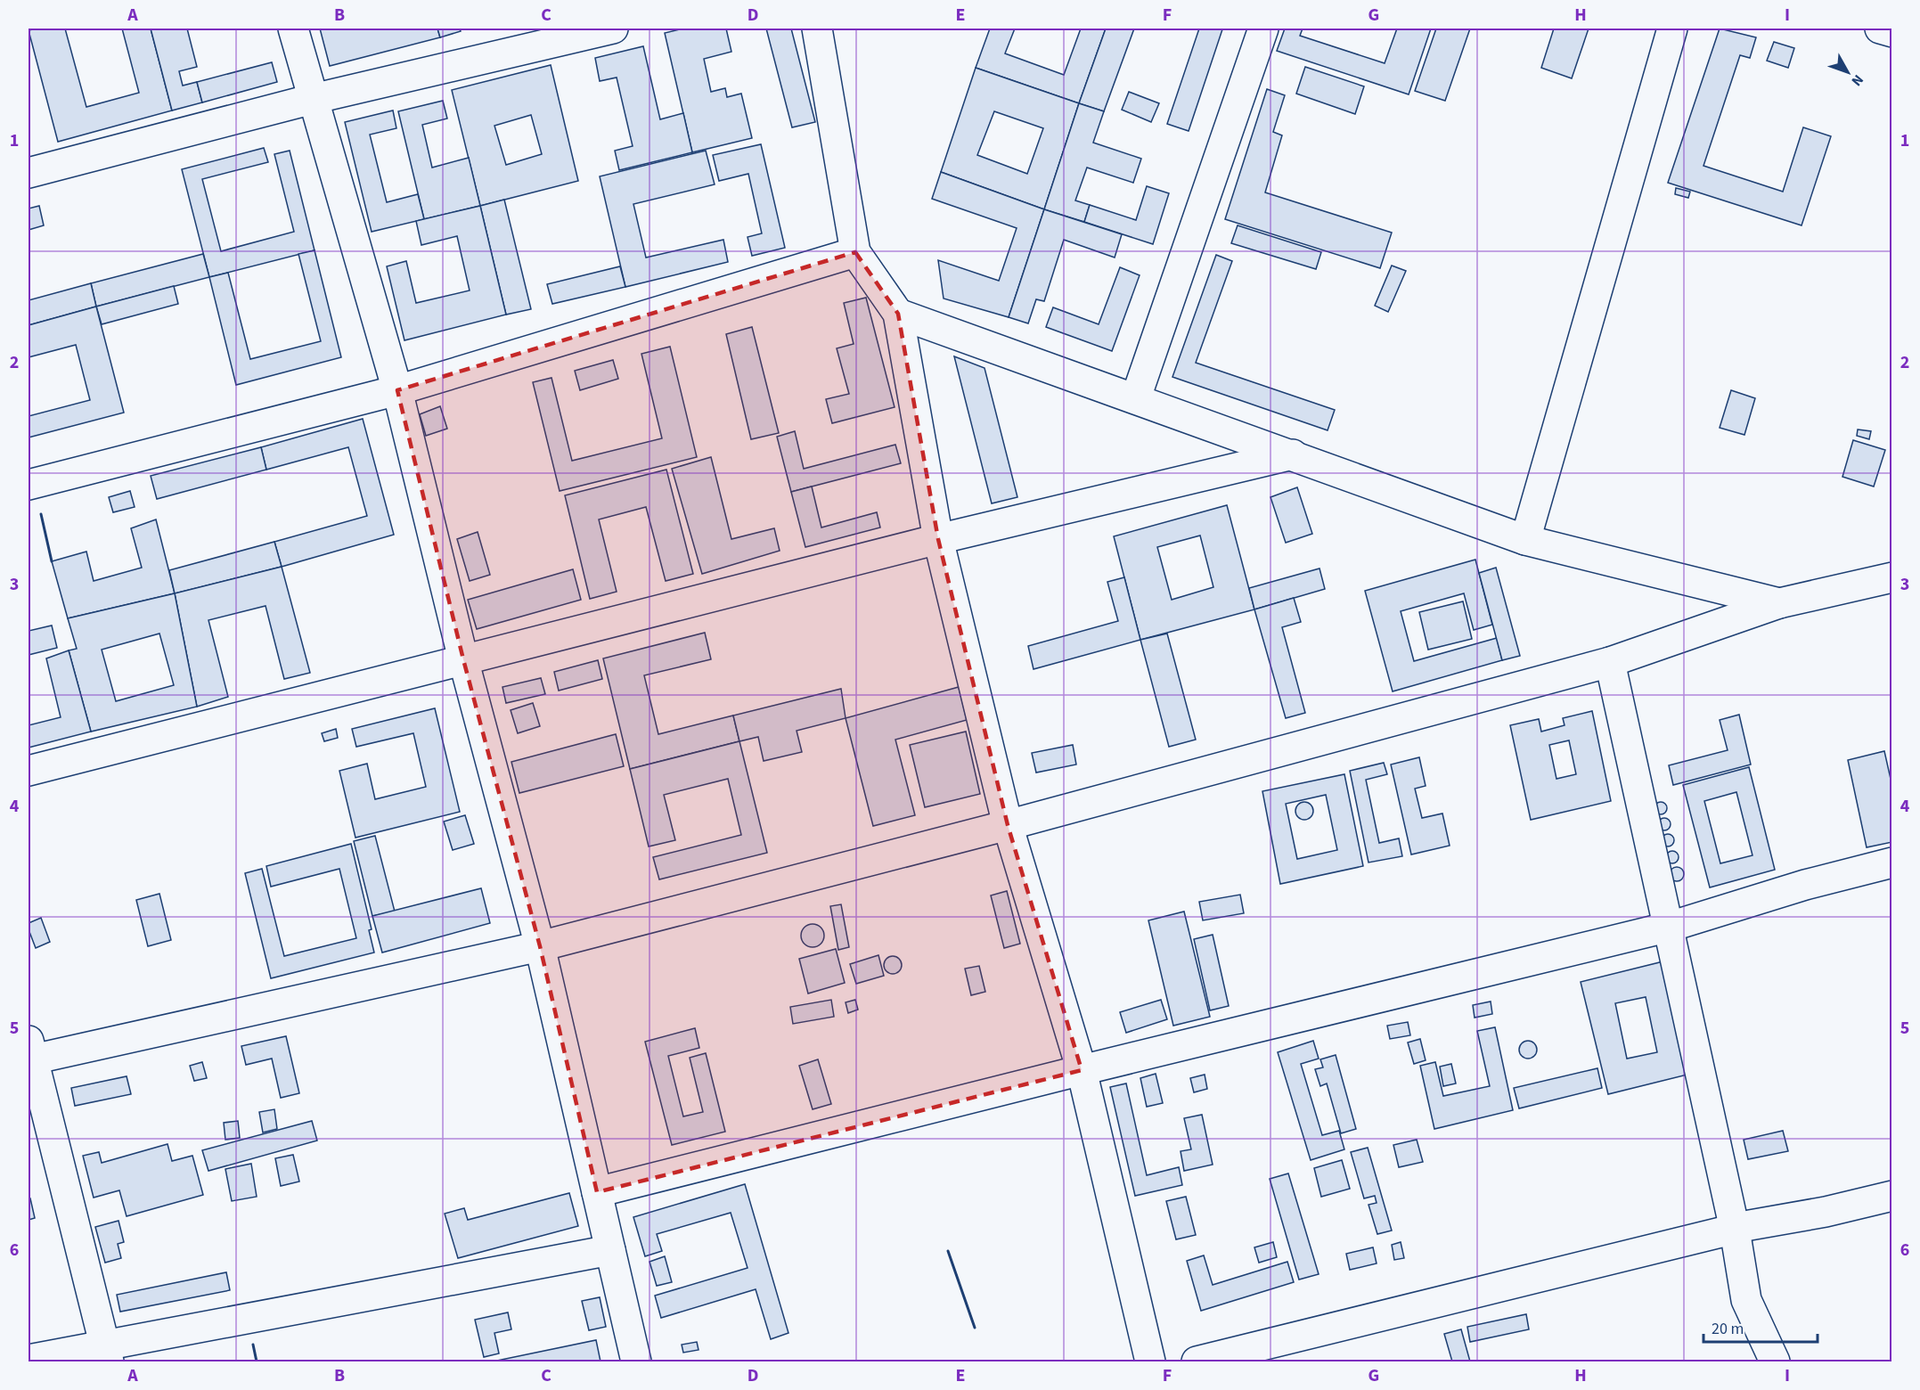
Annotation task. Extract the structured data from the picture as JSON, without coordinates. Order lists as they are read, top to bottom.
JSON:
{
  "scale_bar": "20 m",
  "north": "bottom right",
  "grid": {
    "columns": [
      "A",
      "B",
      "C",
      "D",
      "E",
      "F",
      "G",
      "H",
      "I"
    ],
    "rows": [
      "1",
      "2",
      "3",
      "4",
      "5",
      "6"
    ]
  }
}
